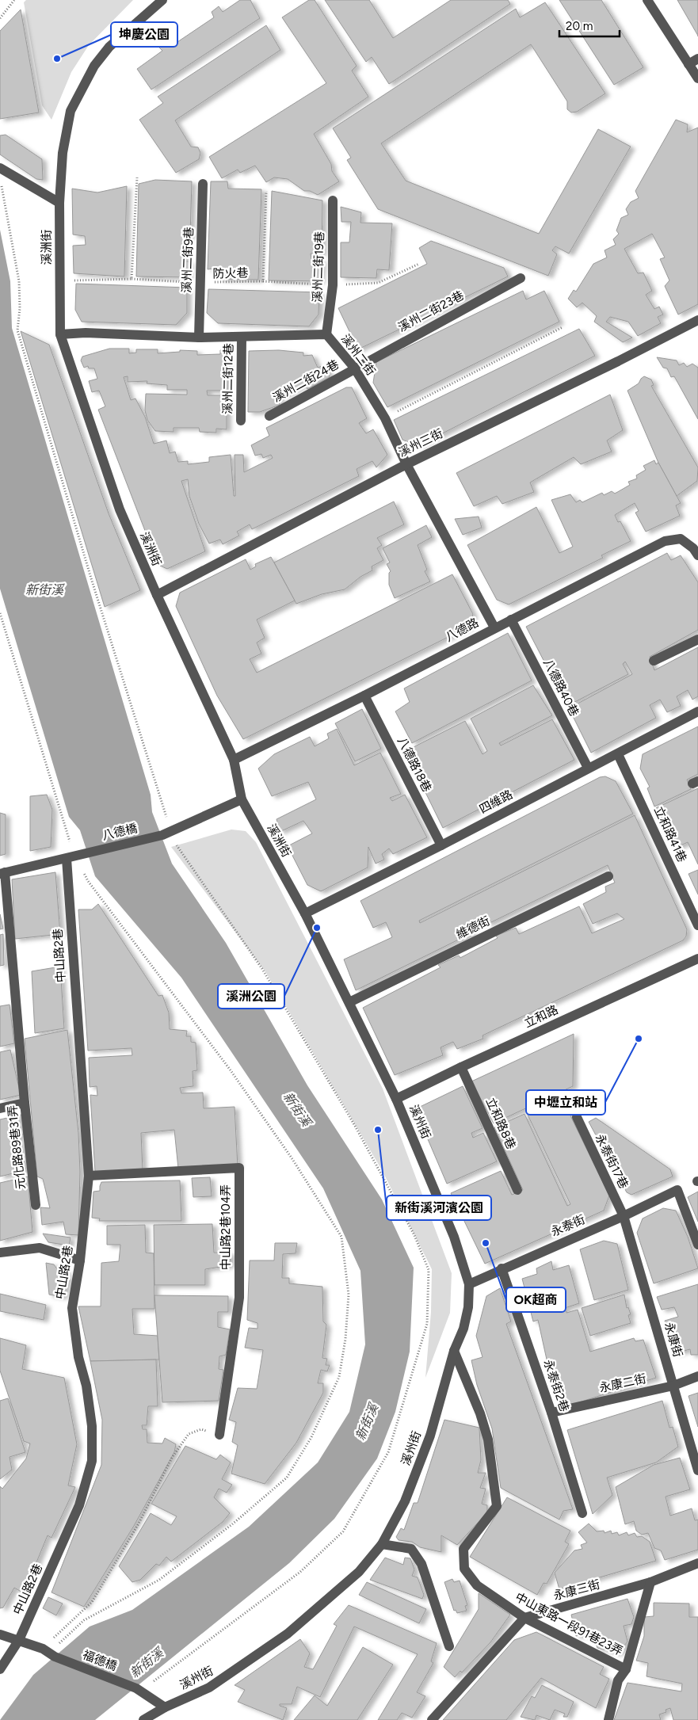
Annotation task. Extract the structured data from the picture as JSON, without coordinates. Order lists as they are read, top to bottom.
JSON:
{
  "streets": {
    "street": [
      "溪洲街",
      "溪州二街9巷",
      "溪州二街19巷",
      "溪州二街23巷",
      "溪州二街",
      "溪州二街12巷",
      "溪州二街24巷",
      "溪州三街",
      "八德路",
      "八德路40巷",
      "八德路18巷",
      "四維路",
      "八德橋",
      "立和路41巷",
      "維德街",
      "中山路2巷",
      "立和路",
      "溪州街",
      "立和路8巷",
      "元化路89巷31弄",
      "永泰街17巷",
      "永泰街",
      "中山路2巷104弄",
      "永康街",
      "永康二街",
      "永泰街2巷",
      "永康三街",
      "中山東路一段91巷23弄",
      "福德橋"
    ],
    "path": ["防火巷"]
  },
  "crossings": [
    ["溪洲街", "防火巷"],
    ["溪洲街", "溪州二街"],
    ["溪洲街", "溪州三街"],
    ["溪洲街", "八德路"],
    ["溪洲街", "四維路"],
    ["溪洲街", "八德橋"],
    ["溪洲街", "維德街"],
    ["溪洲街", "立和路"],
    ["溪洲街", "溪州街"],
    ["溪州二街9巷", "防火巷"],
    ["溪州二街9巷", "溪州二街"],
    ["溪州二街19巷", "溪州二街"],
    ["溪州二街23巷", "溪州二街"],
    ["溪州二街23巷", "溪州二街24巷"],
    ["溪州二街", "溪州二街12巷"],
    ["溪州二街", "溪州二街24巷"],
    ["溪州二街", "溪州三街"],
    ["溪州二街", "八德路"],
    ["八德路", "八德路40巷"],
    ["八德路", "八德路18巷"],
    ["八德路40巷", "四維路"],
    ["八德路18巷", "四維路"],
    ["四維路", "立和路41巷"],
    ["八德橋", "中山路2巷"],
    ["八德橋", "元化路89巷31弄"],
    ["中山路2巷", "中山路2巷104弄"],
    ["中山路2巷", "福德橋"],
    ["立和路", "溪州街"],
    ["立和路", "立和路8巷"],
    ["溪州街", "永泰街"],
    ["溪州街", "中山東路一段91巷23弄"],
    ["溪州街", "福德橋"],
    ["永泰街17巷", "永泰街"],
    ["永泰街17巷", "永康街"],
    ["永泰街", "永康街"],
    ["永泰街", "永泰街2巷"],
    ["永康街", "永康二街"],
    ["永康二街", "永泰街2巷"],
    ["永康三街", "中山東路一段91巷23弄"]
  ],
  "water": ["新街溪"],
  "places": [
    "坤慶公園",
    "溪洲公園",
    "中壢立和站",
    "新街溪河濱公園",
    "OK超商"
  ],
  "scale_bar": "20 m"
}
